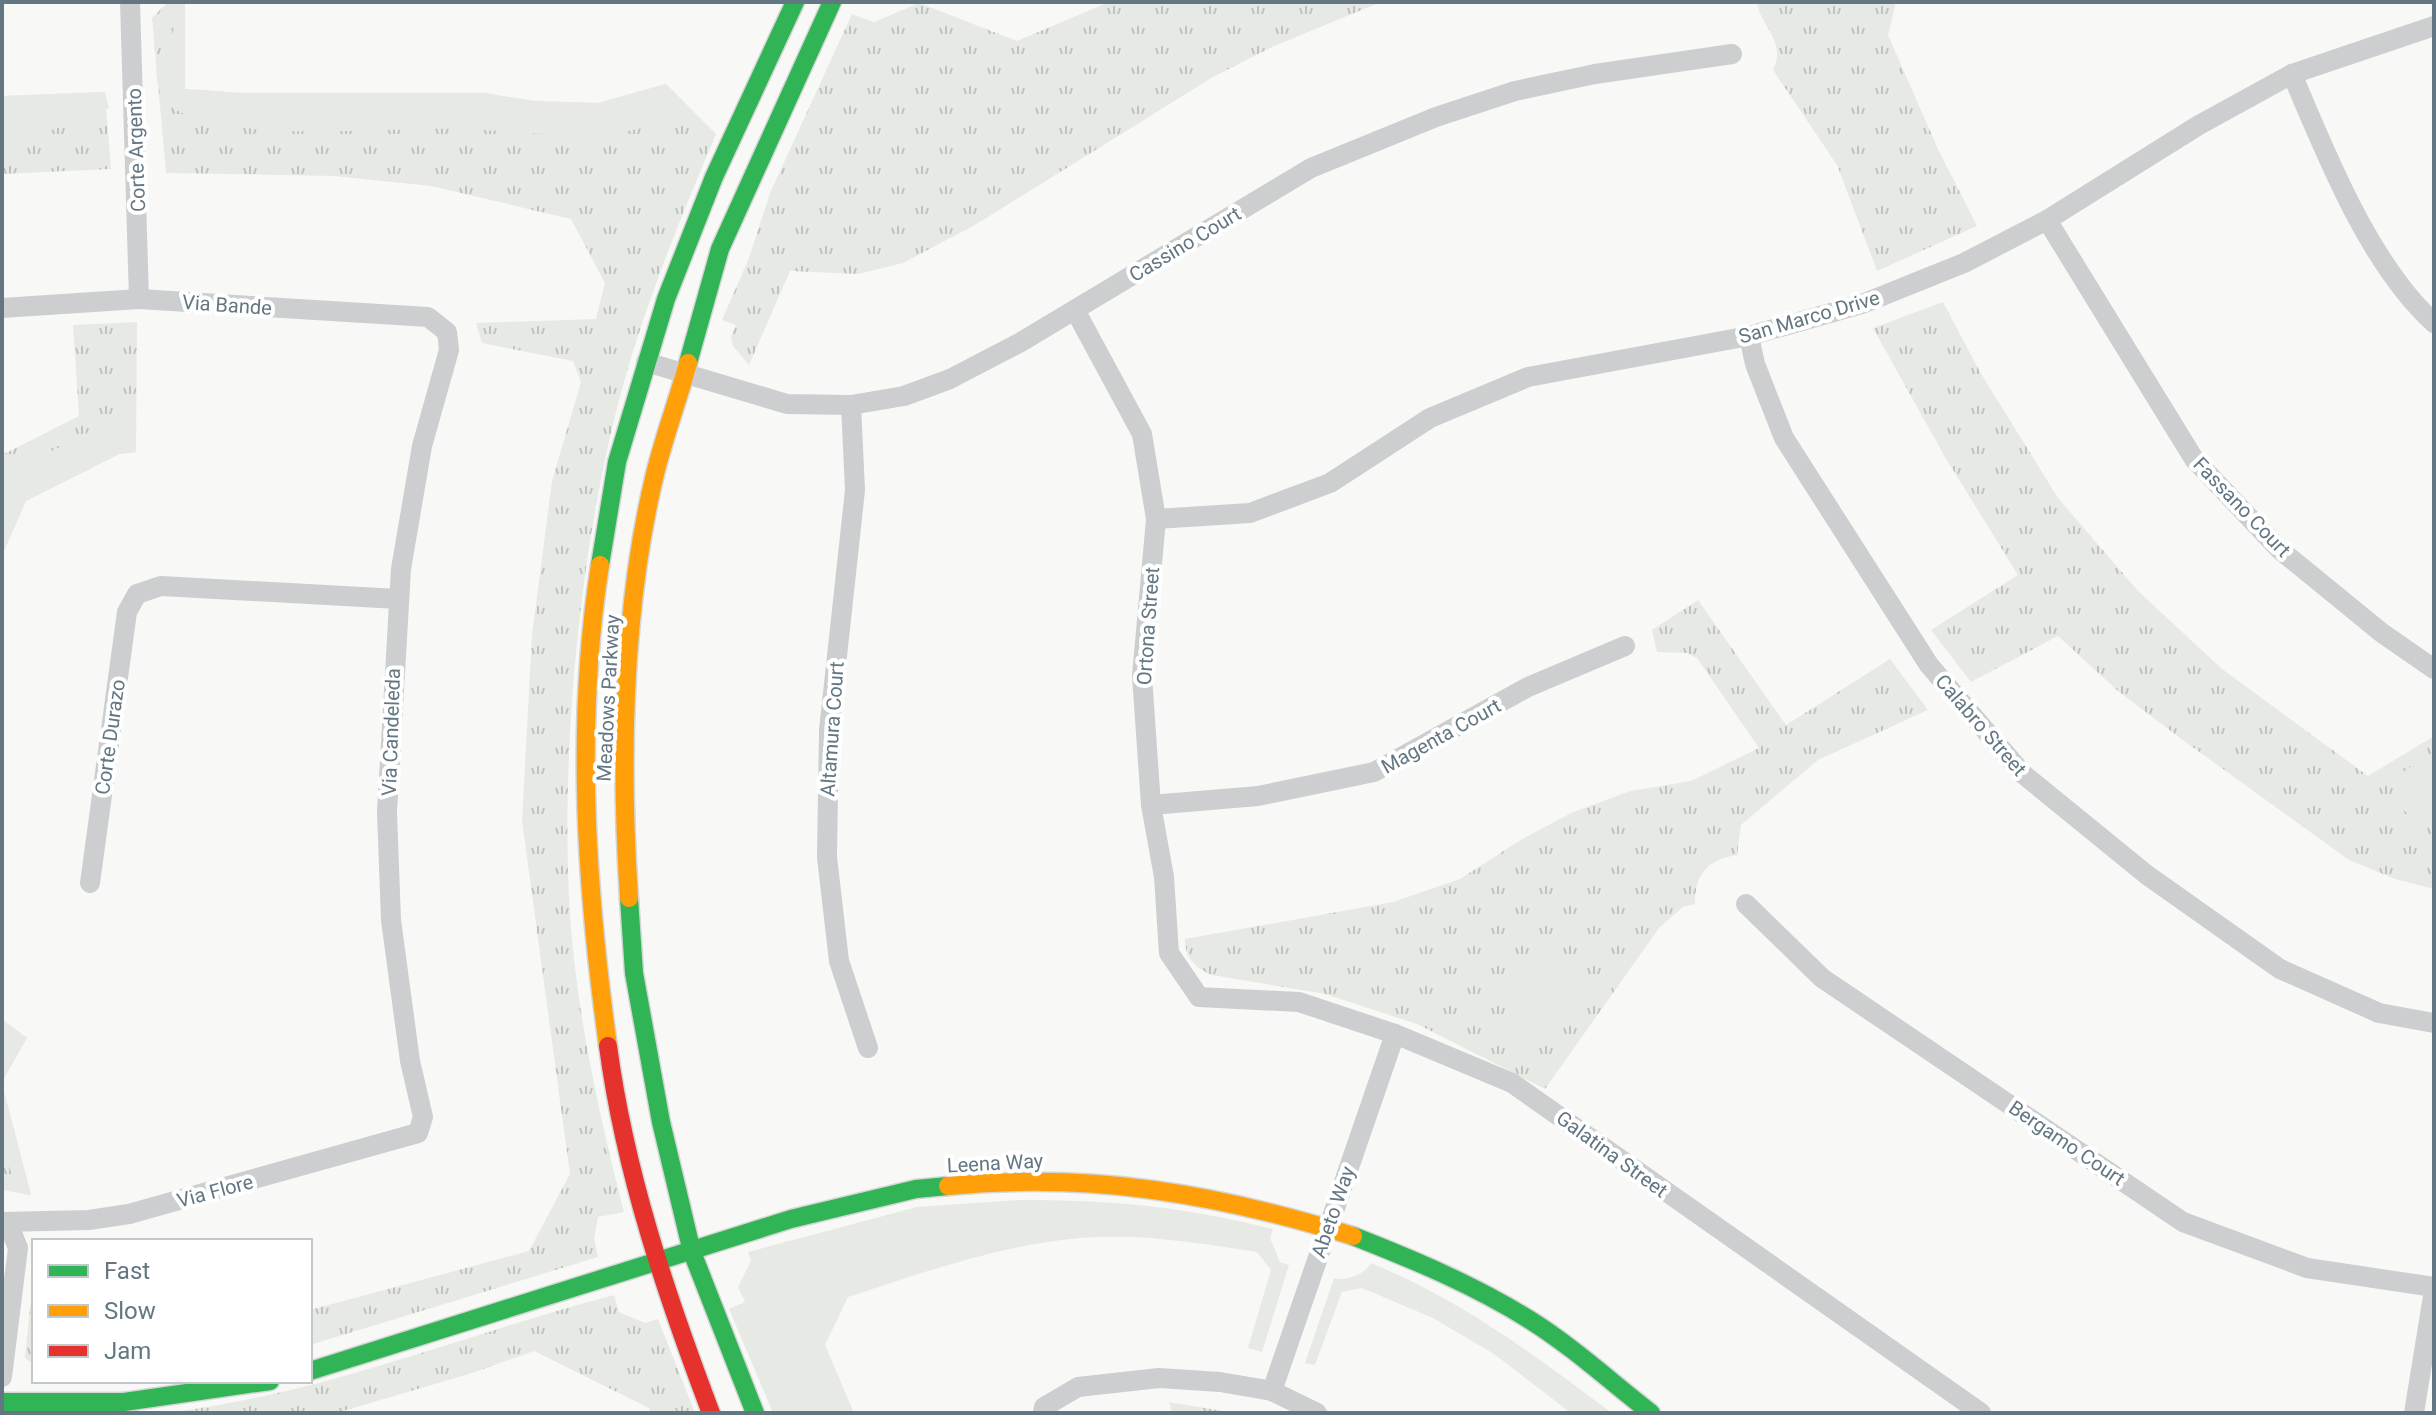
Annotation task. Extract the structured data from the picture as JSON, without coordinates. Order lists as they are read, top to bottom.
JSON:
{
  "streets": {
    "main road": ["Meadows Parkway", "Leena Way"],
    "street": [
      "Corte Argento",
      "Cassino Court",
      "Via Bande",
      "San Marco Drive",
      "Fassano Court",
      "Ortona Street",
      "Calabro Street",
      "Altamura Court",
      "Via Candeleda",
      "Magenta Court",
      "Corte Durazo",
      "Bergamo Court",
      "Galatina Street",
      "Via Flore",
      "Abeto Way"
    ]
  },
  "crossings": [
    ["Corte Argento", "Via Bande"],
    ["Cassino Court", "Ortona Street"],
    ["Cassino Court", "Meadows Parkway"],
    ["Cassino Court", "Altamura Court"],
    ["Via Bande", "Via Candeleda"],
    ["San Marco Drive", "Fassano Court"],
    ["San Marco Drive", "Ortona Street"],
    ["San Marco Drive", "Calabro Street"],
    ["Ortona Street", "Magenta Court"],
    ["Ortona Street", "Galatina Street"],
    ["Meadows Parkway", "Leena Way"],
    ["Via Candeleda", "Corte Durazo"],
    ["Via Candeleda", "Via Flore"],
    ["Galatina Street", "Abeto Way"],
    ["Leena Way", "Abeto Way"]
  ],
  "legend": ["Fast", "Slow", "Jam"]
}
